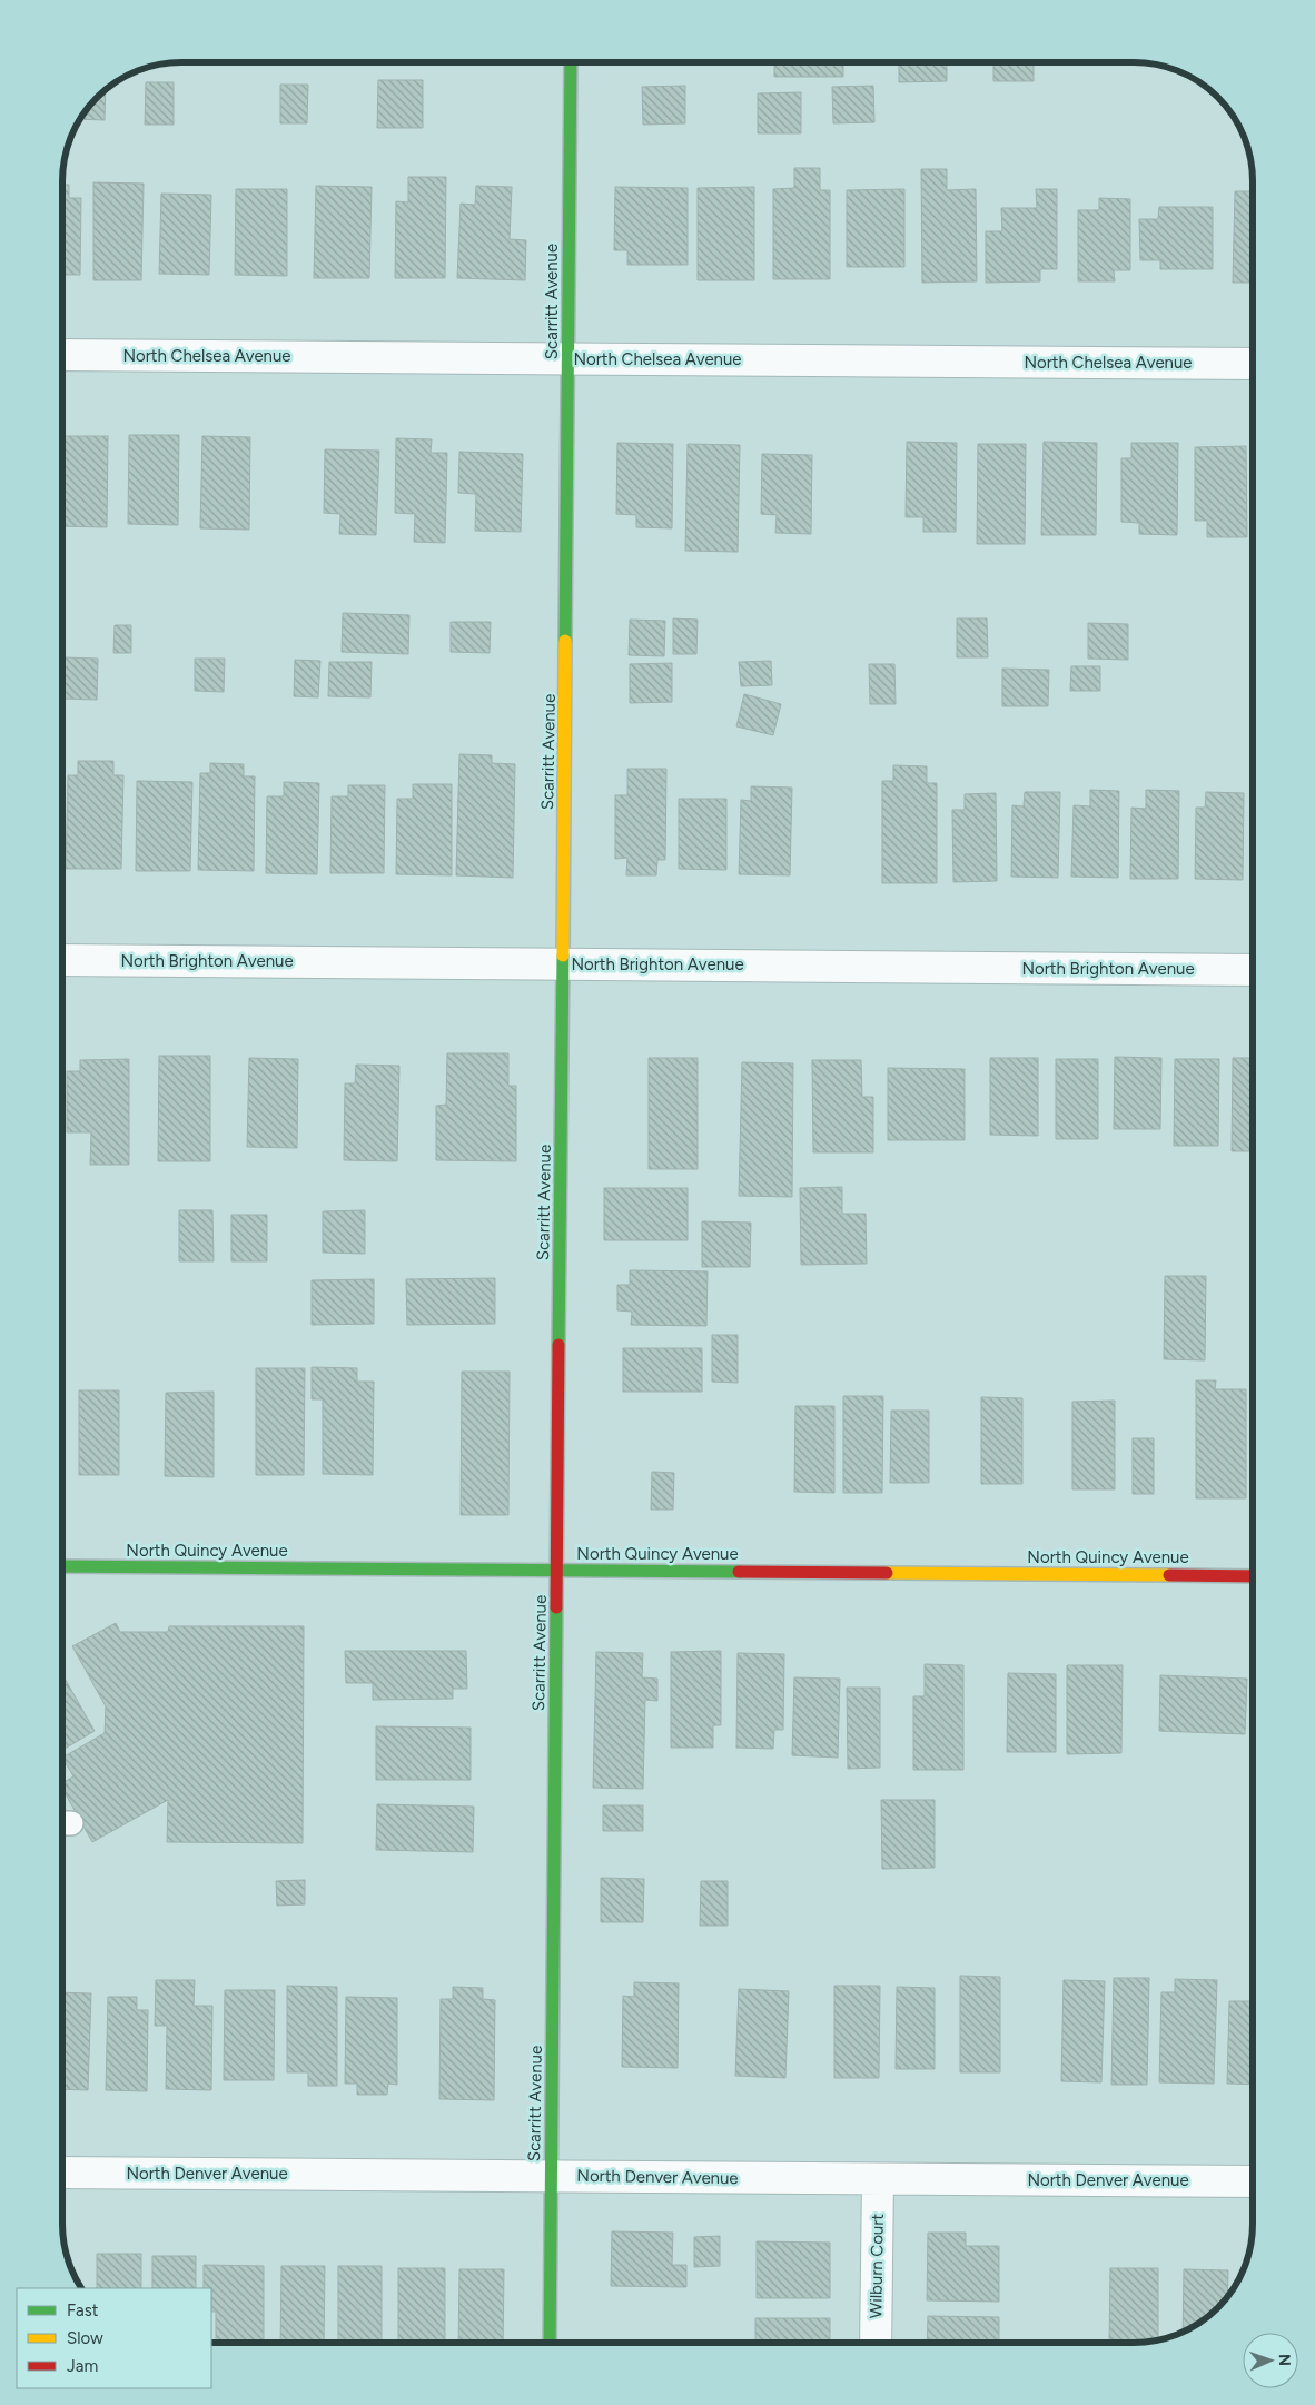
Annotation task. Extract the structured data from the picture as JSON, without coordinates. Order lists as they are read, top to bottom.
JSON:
{
  "streets": {
    "street": [
      "Scarritt Avenue",
      "North Chelsea Avenue",
      "North Brighton Avenue",
      "North Quincy Avenue",
      "North Denver Avenue",
      "Wilburn Court"
    ]
  },
  "crossings": [
    ["Scarritt Avenue", "North Chelsea Avenue"],
    ["Scarritt Avenue", "North Brighton Avenue"],
    ["Scarritt Avenue", "North Quincy Avenue"],
    ["Scarritt Avenue", "North Denver Avenue"],
    ["North Denver Avenue", "Wilburn Court"]
  ],
  "legend": ["Fast", "Slow", "Jam"],
  "north": "right"
}
